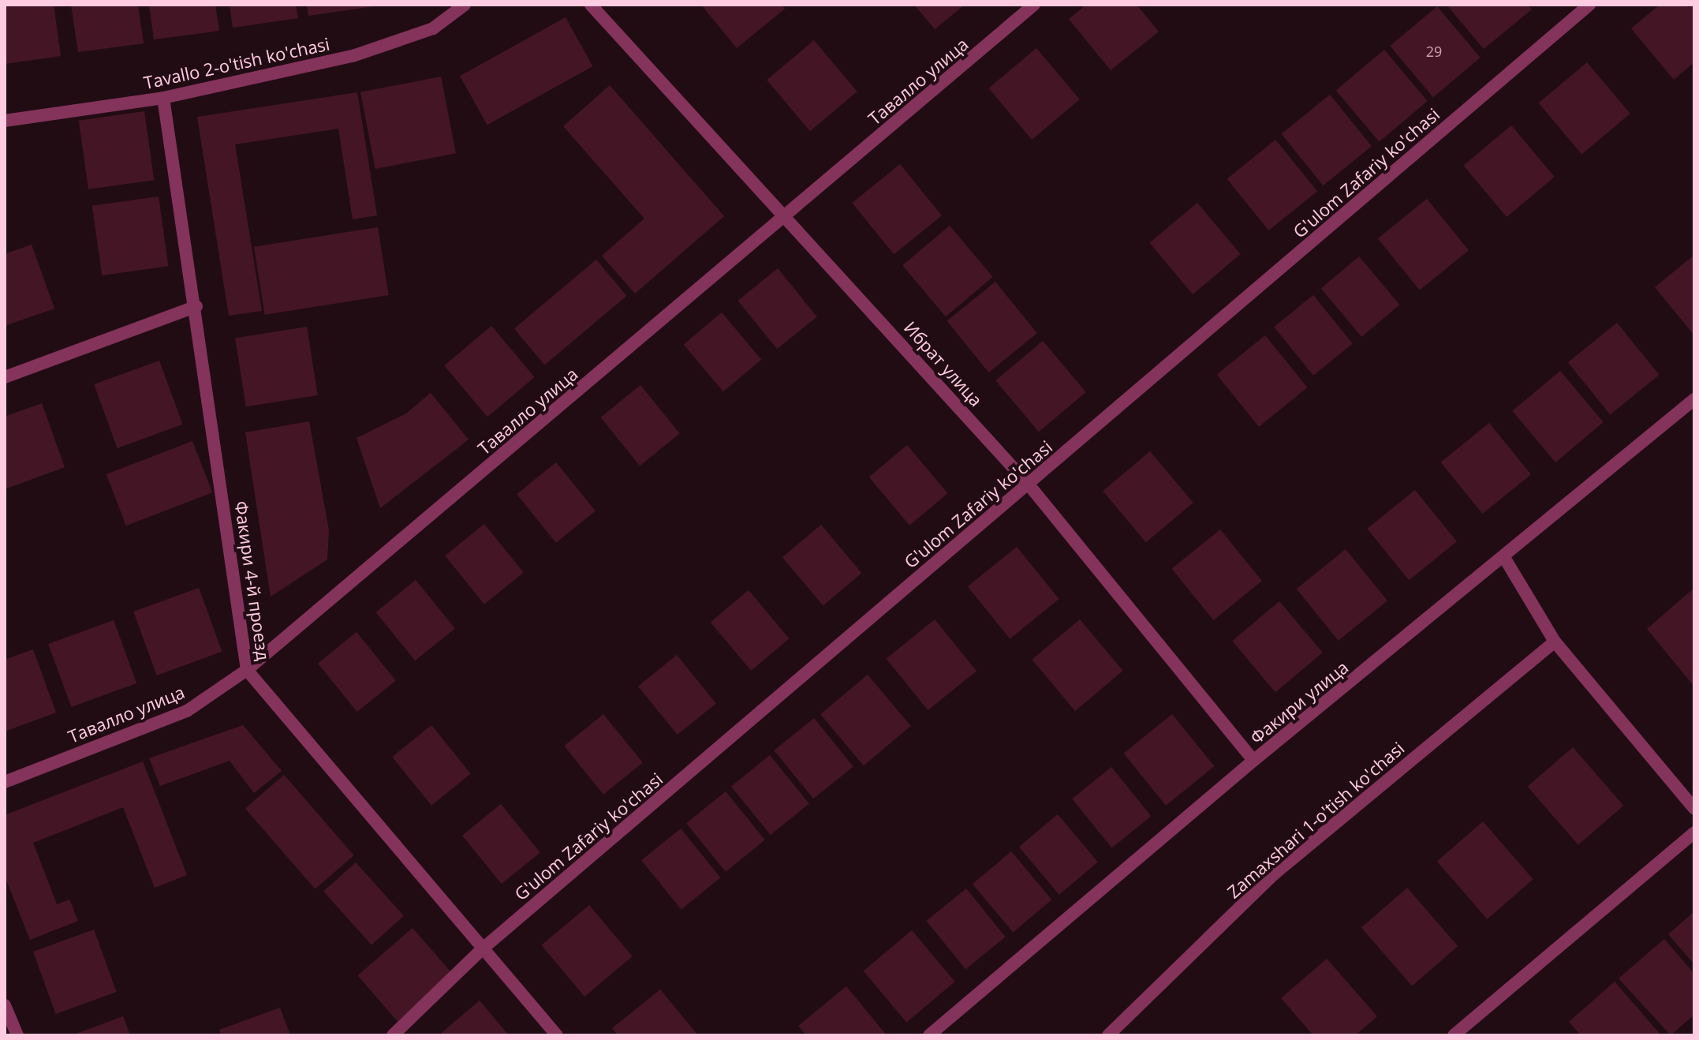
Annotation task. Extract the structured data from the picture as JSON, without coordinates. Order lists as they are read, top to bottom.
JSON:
{
  "streets": {
    "street": [
      "Tavallo 2-o'tish ko'chasi",
      "Тавалло улица",
      "G'ulom Zafariy ko'chasi",
      "Ибрат улица",
      "Факири 4-й проезд",
      "Факири улица",
      "Zamaxshari 1-o'tish ko'chasi"
    ]
  },
  "crossings": [
    ["Tavallo 2-o'tish ko'chasi", "Факири 4-й проезд"],
    ["Тавалло улица", "Ибрат улица"],
    ["Тавалло улица", "Факири 4-й проезд"],
    ["G'ulom Zafariy ko'chasi", "Ибрат улица"],
    ["G'ulom Zafariy ko'chasi", "Факири 4-й проезд"],
    ["Ибрат улица", "Факири улица"]
  ],
  "house_numbers": ["29"]
}
